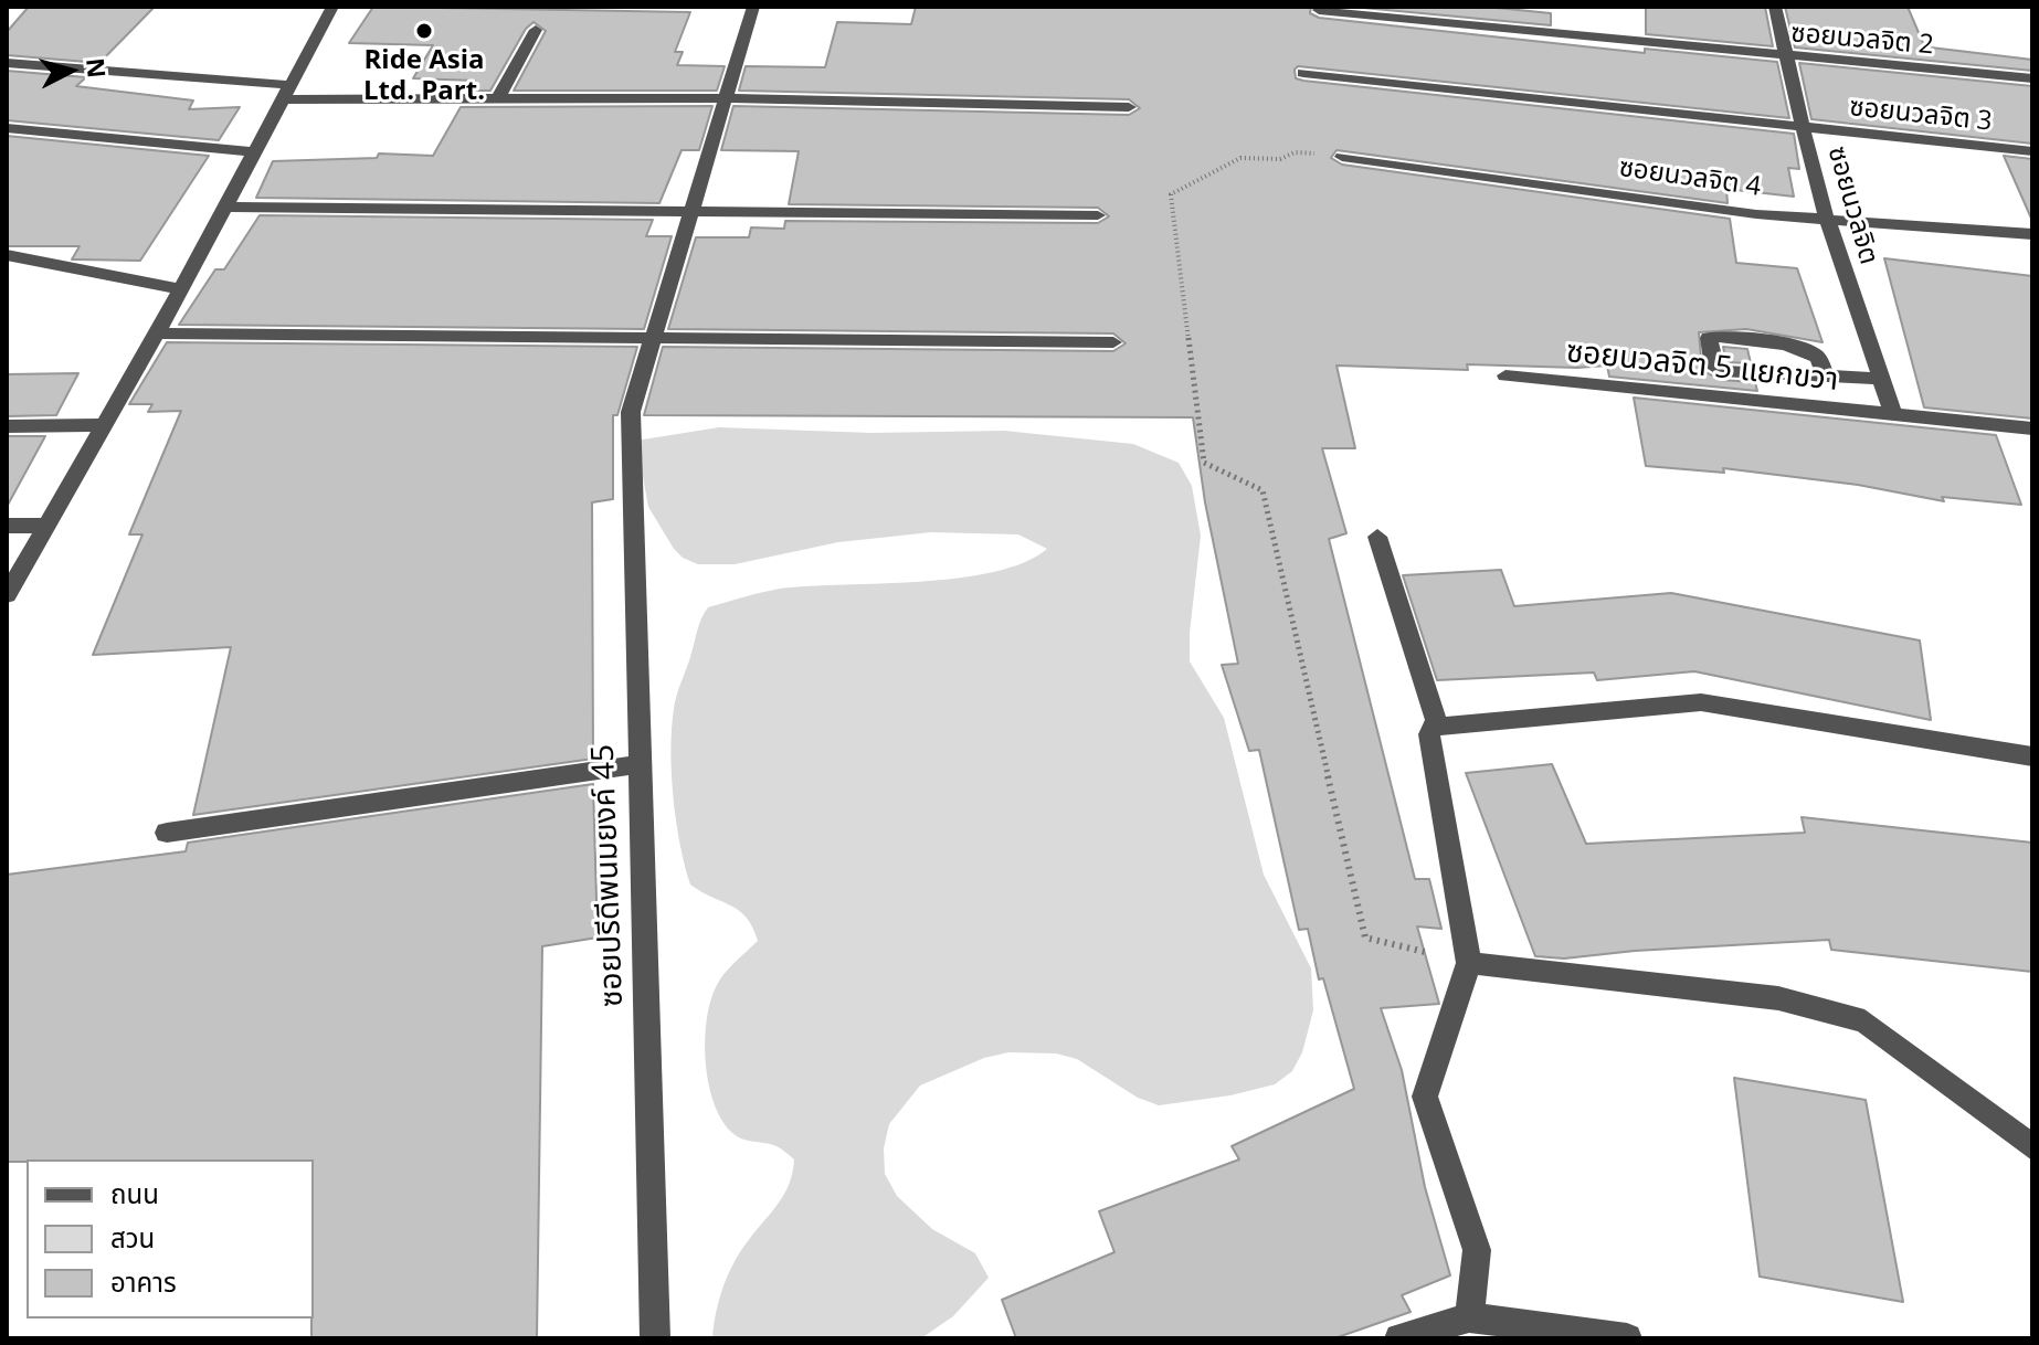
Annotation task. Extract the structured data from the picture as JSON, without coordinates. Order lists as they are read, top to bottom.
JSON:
{
  "streets": {
    "street": [
      "ซอยนวลจิต 2",
      "ซอยนวลจิต 3",
      "ซอยนวลจิต 4",
      "ซอยนวลจิต",
      "ซอยนวลจิต 5 แยกขวา",
      "ซอยปรีดีพนมยงค์ 45"
    ]
  },
  "crossings": [
    ["ซอยนวลจิต 2", "ซอยนวลจิต"],
    ["ซอยนวลจิต 3", "ซอยนวลจิต"],
    ["ซอยนวลจิต 4", "ซอยนวลจิต"],
    ["ซอยนวลจิต", "ซอยนวลจิต 5 แยกขวา"]
  ],
  "places": ["Ride Asia Ltd. Part."],
  "legend": ["ถนน", "สวน", "อาคาร"],
  "north": "right"
}
